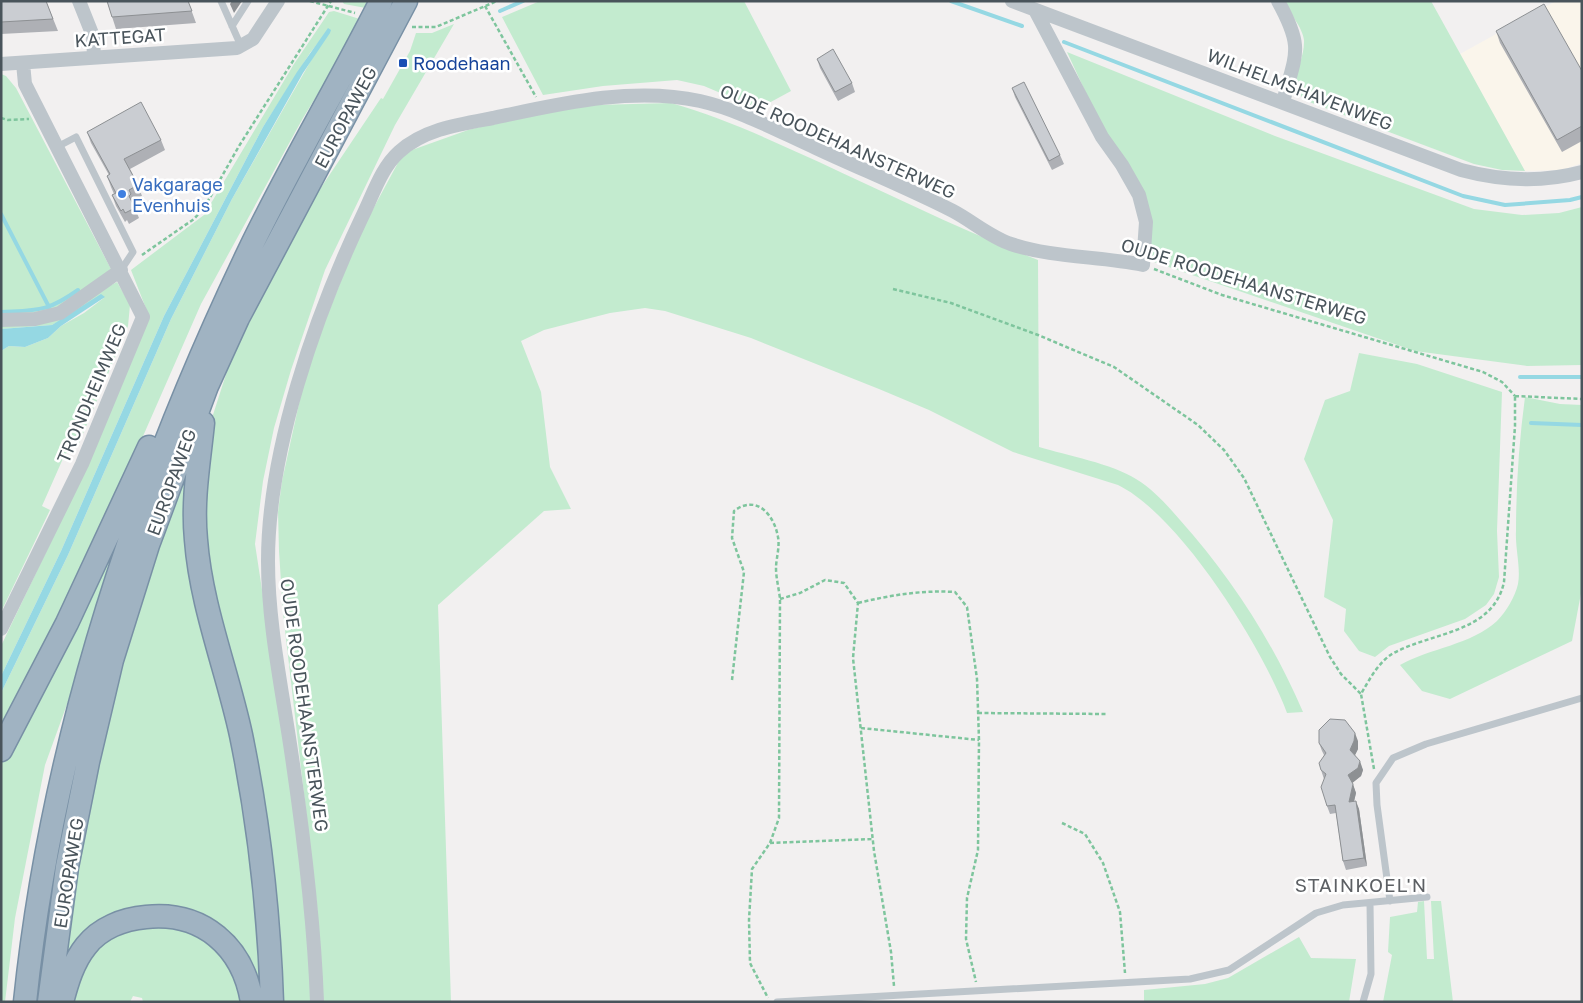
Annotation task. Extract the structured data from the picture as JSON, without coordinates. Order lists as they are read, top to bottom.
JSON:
{
  "streets": {
    "highway": ["EUROPAWEG"],
    "street": [
      "KATTEGAT",
      "WILHELMSHAVENWEG",
      "OUDE ROODEHAANSTERWEG",
      "TRONDHEIMWEG"
    ]
  },
  "crossings": [
    ["KATTEGAT", "TRONDHEIMWEG"]
  ],
  "districts": ["STAINKOEL'N"],
  "places": {
    "transit": ["Roodehaan"],
    "other": ["Vakgarage Evenhuis"]
  }
}
